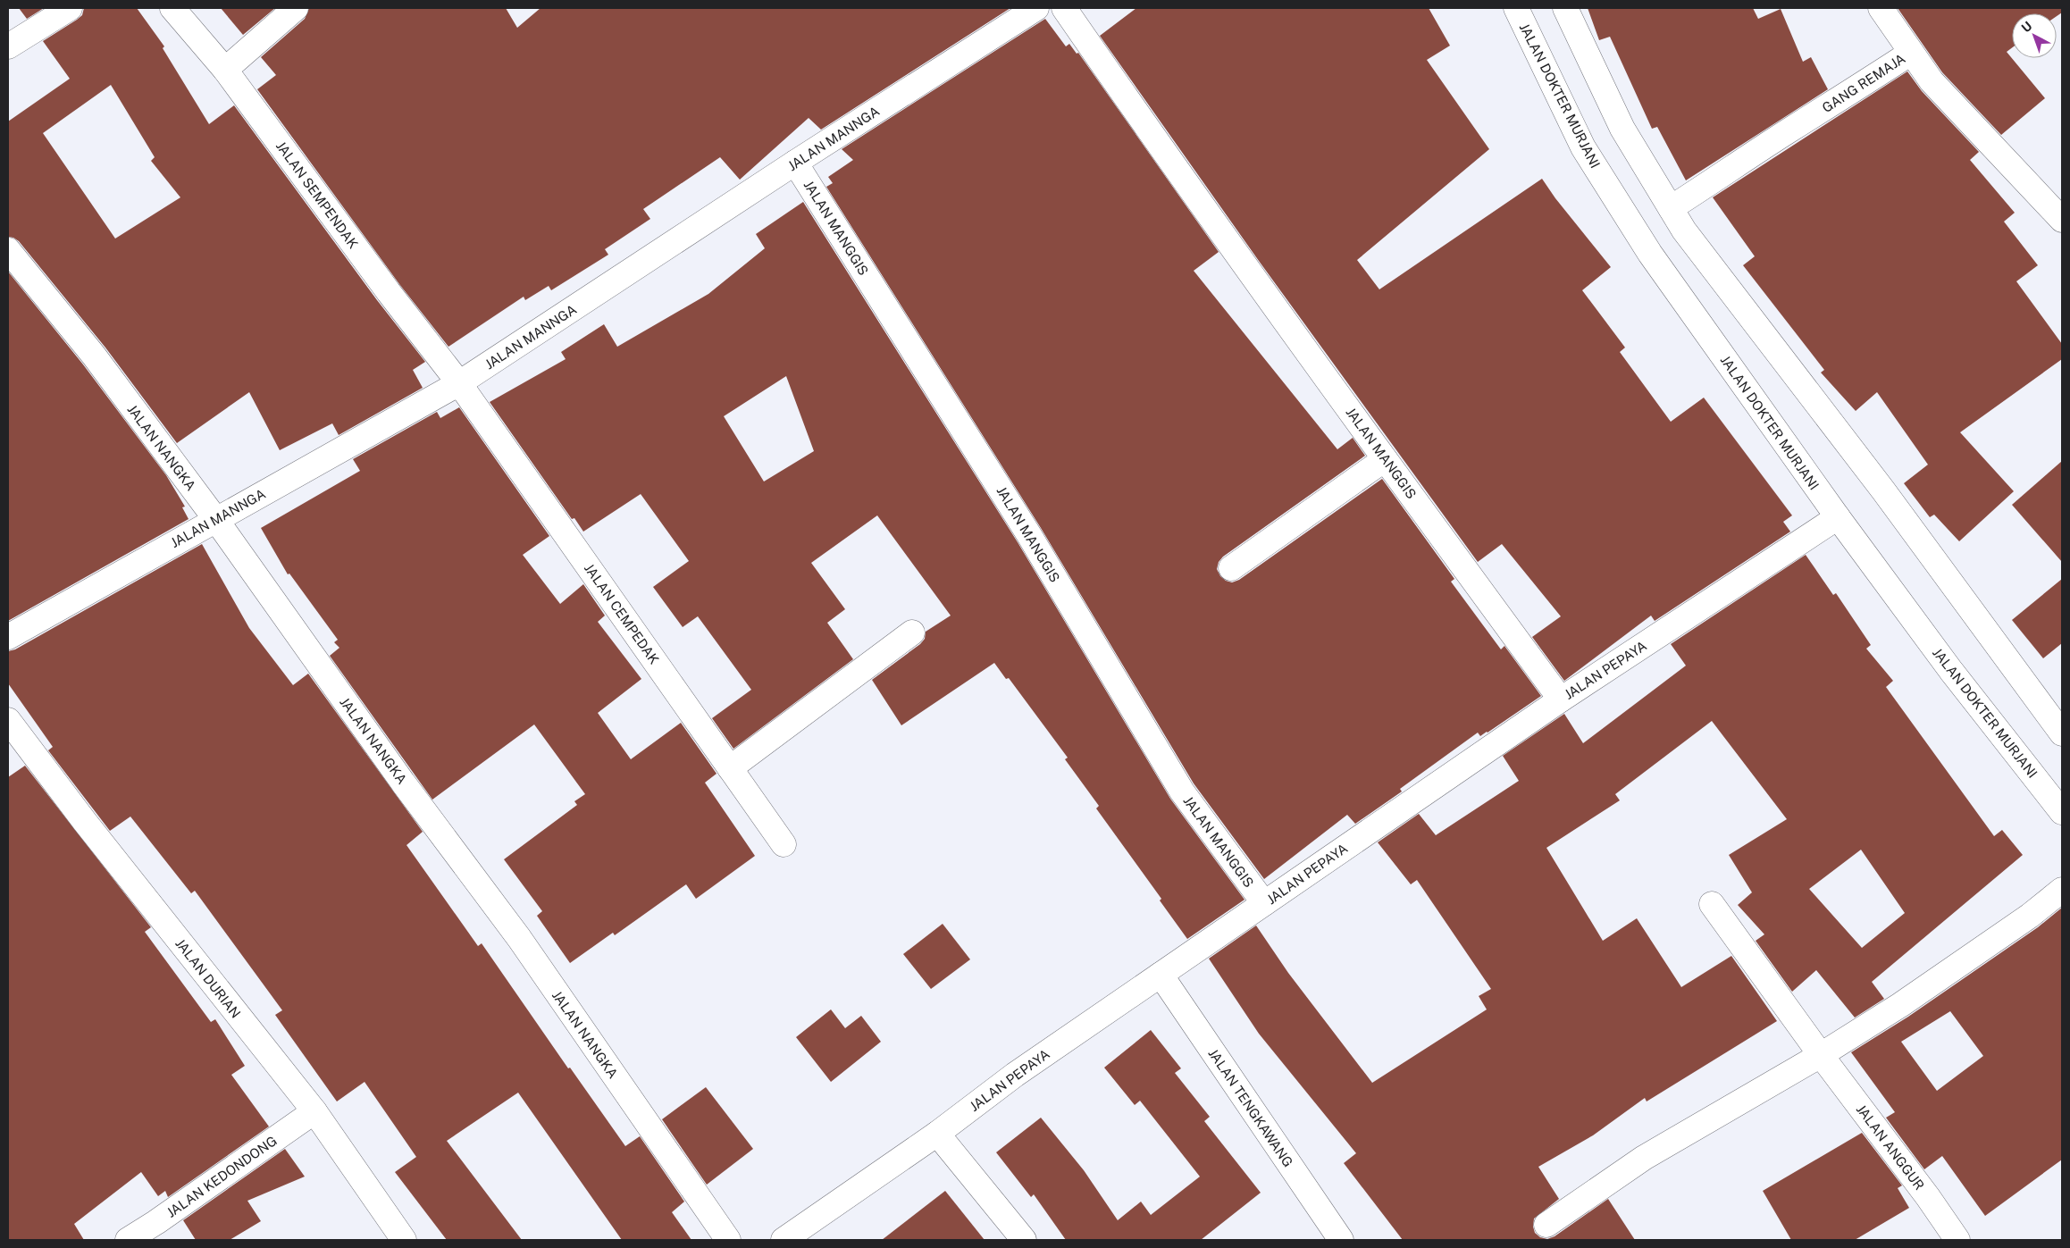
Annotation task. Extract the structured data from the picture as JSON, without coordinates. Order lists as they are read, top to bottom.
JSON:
{
  "streets": {
    "street": [
      "GANG REMAJA",
      "JALAN DOKTER MURJANI",
      "JALAN MANNGA",
      "JALAN SEMPENDAK",
      "JALAN MANGGIS",
      "JALAN NANGKA",
      "JALAN CEMPEDAK",
      "JALAN PEPAYA",
      "JALAN DURIAN",
      "JALAN TENGKAWANG",
      "JALAN ANGGUR",
      "JALAN KEDONDONG"
    ]
  },
  "crossings": [
    ["JALAN DOKTER MURJANI", "JALAN PEPAYA"],
    ["JALAN MANNGA", "JALAN SEMPENDAK"],
    ["JALAN MANNGA", "JALAN MANGGIS"],
    ["JALAN MANNGA", "JALAN NANGKA"],
    ["JALAN MANNGA", "JALAN CEMPEDAK"],
    ["JALAN SEMPENDAK", "JALAN CEMPEDAK"],
    ["JALAN MANGGIS", "JALAN PEPAYA"],
    ["JALAN PEPAYA", "JALAN TENGKAWANG"],
    ["JALAN DURIAN", "JALAN KEDONDONG"]
  ],
  "north": "top left"
}
